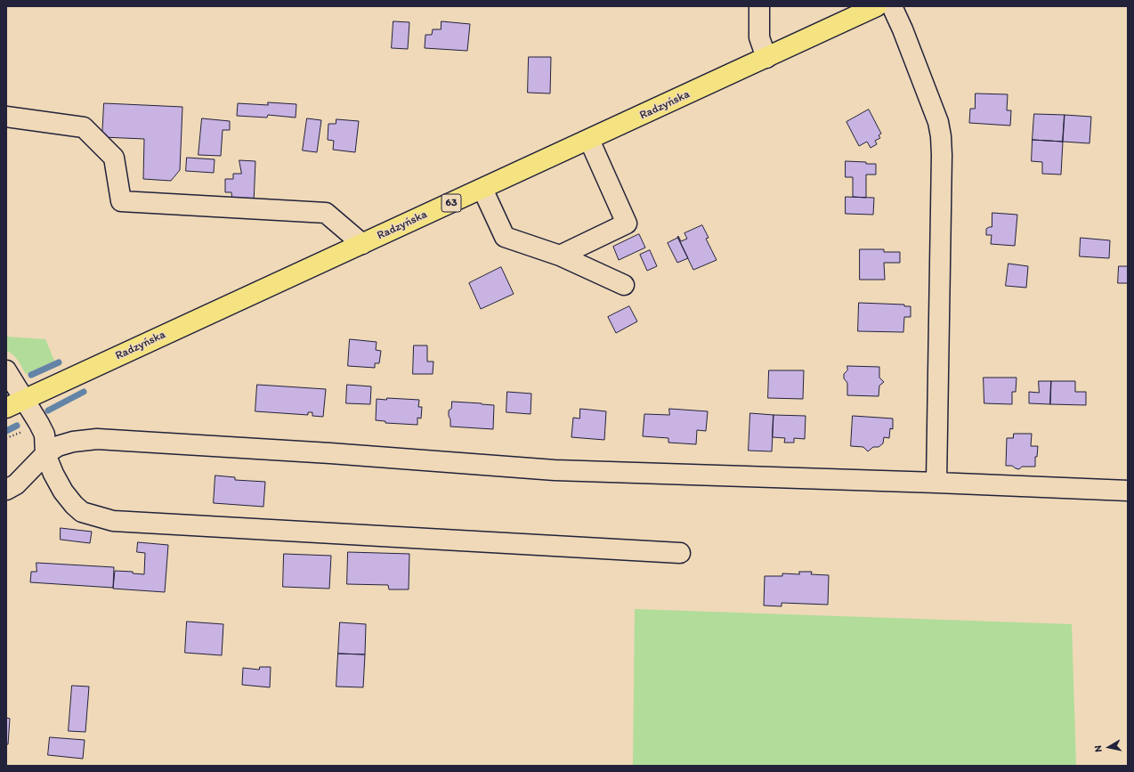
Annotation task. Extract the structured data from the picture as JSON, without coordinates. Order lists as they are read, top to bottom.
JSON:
{
  "streets": {
    "main road": ["Radzyńska", "63"]
  },
  "north": "left"
}
